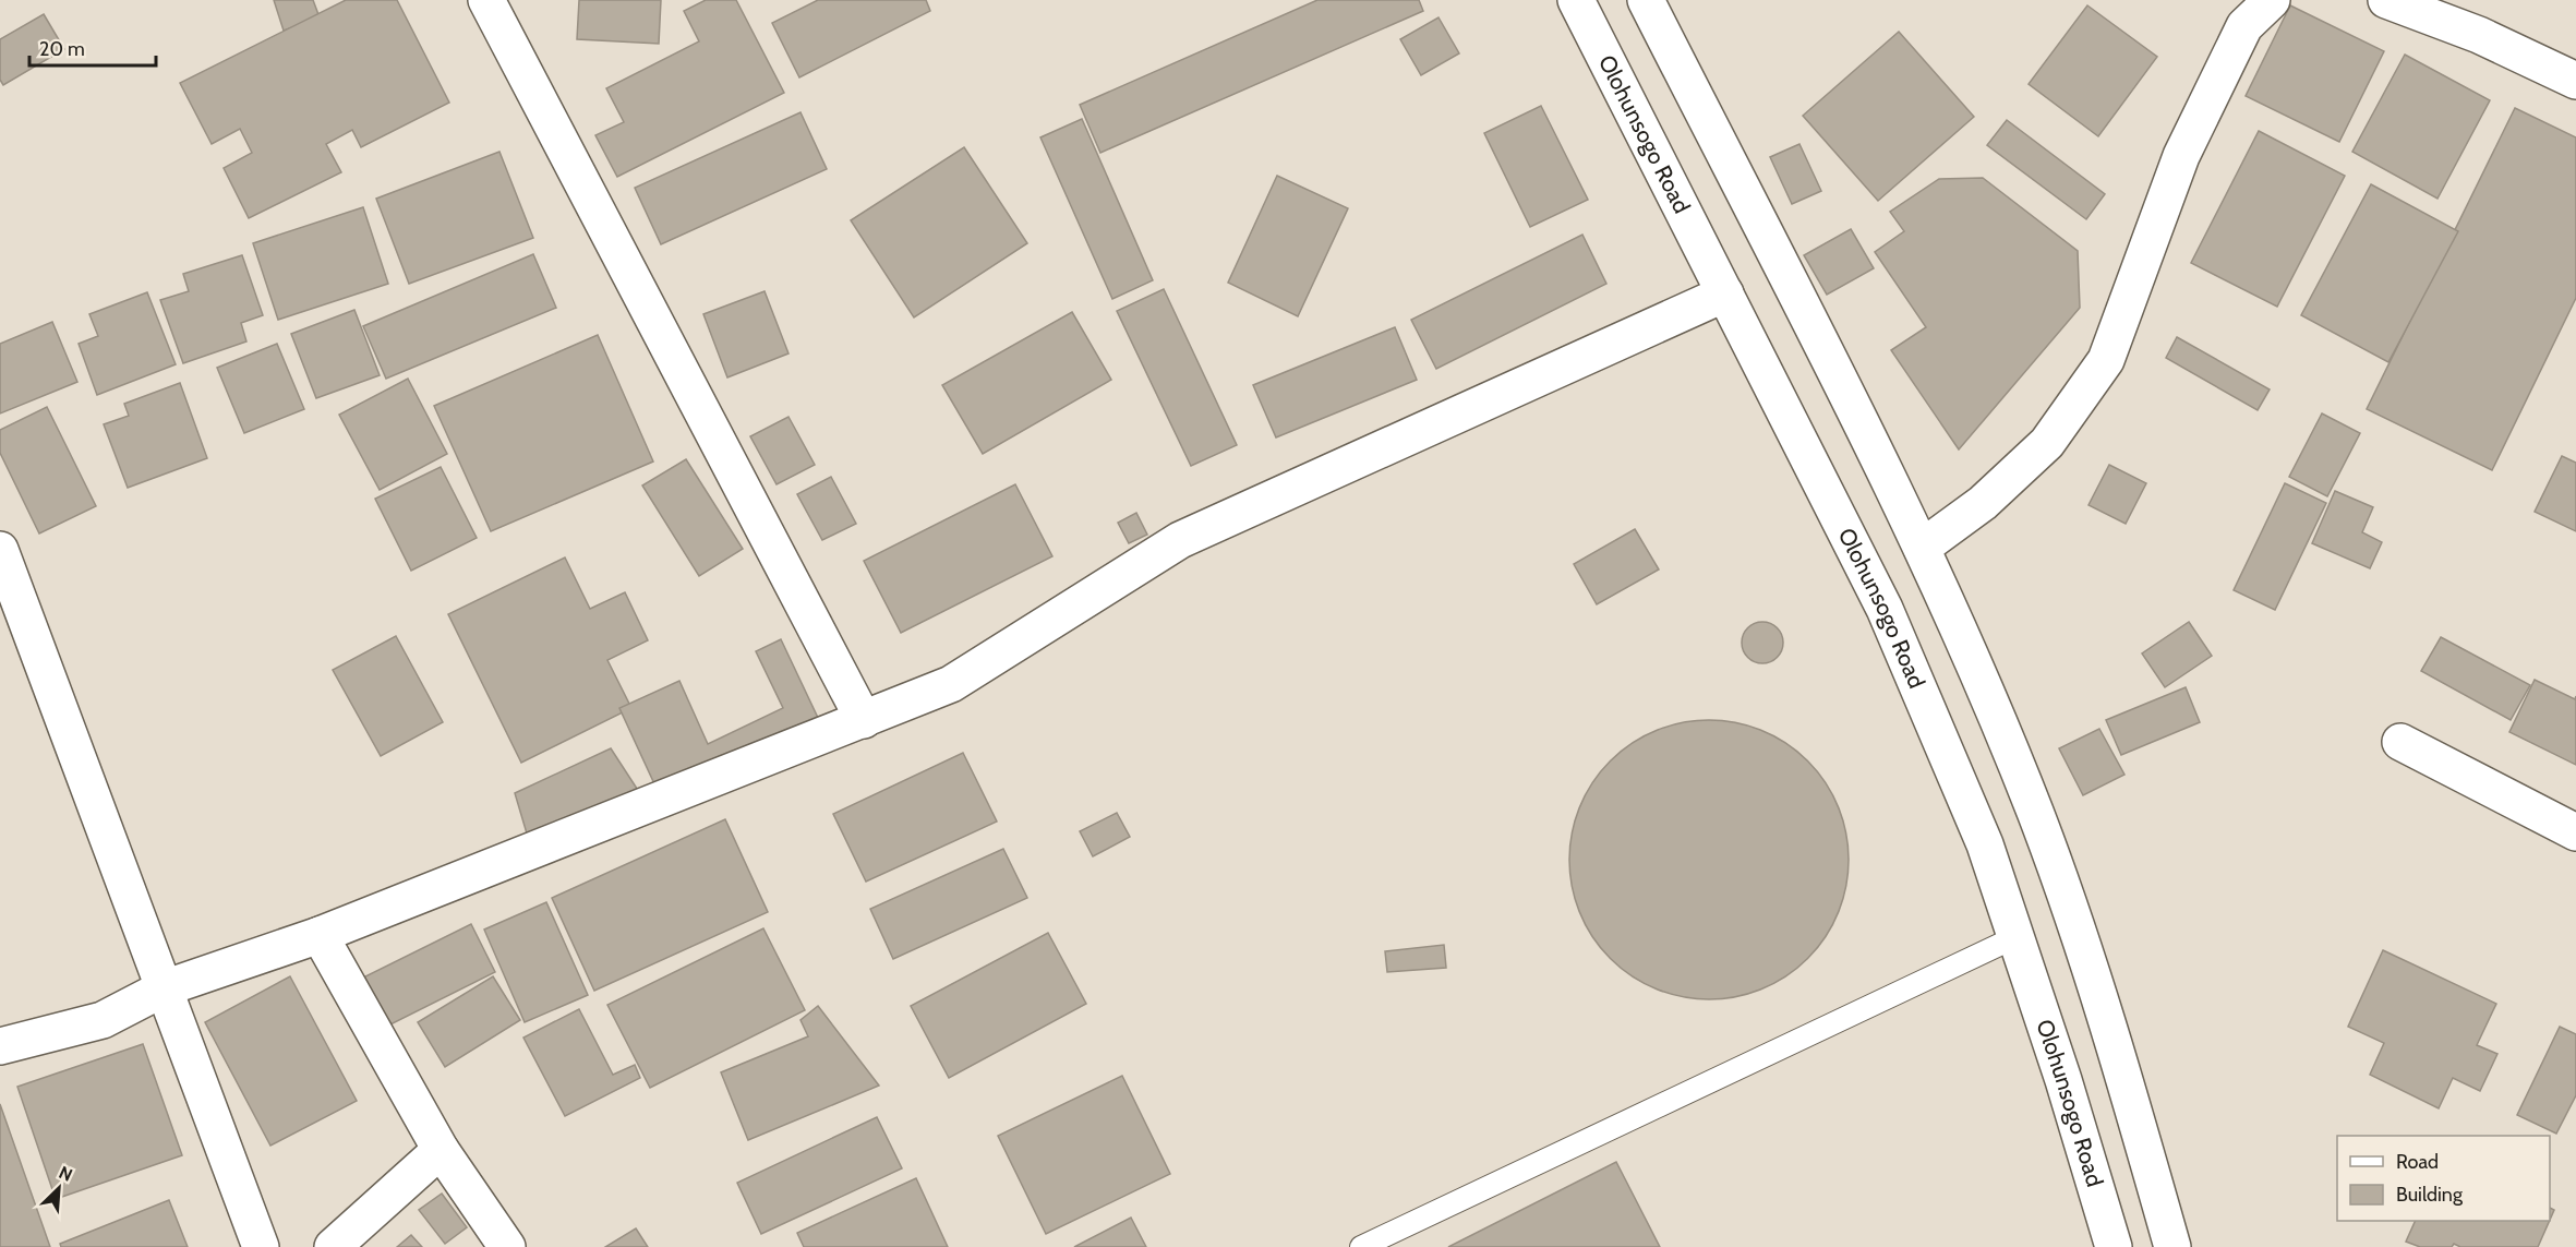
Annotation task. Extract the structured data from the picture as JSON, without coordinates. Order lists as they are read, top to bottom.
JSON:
{
  "streets": {
    "street": ["Olohunsogo Road"]
  },
  "legend": ["Road", "Building"],
  "scale_bar": "20 m",
  "north": "top right"
}
